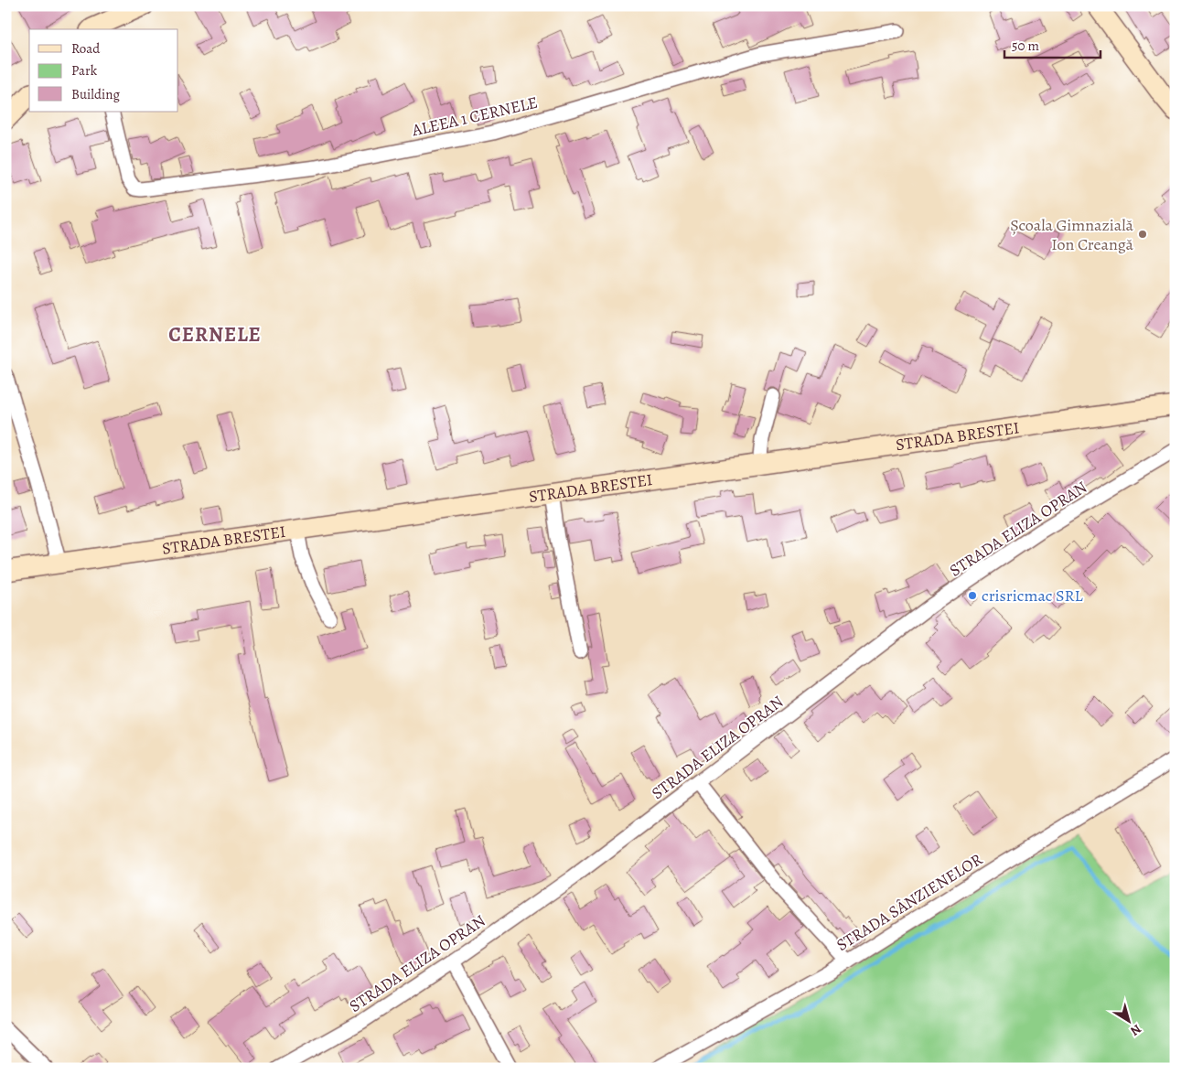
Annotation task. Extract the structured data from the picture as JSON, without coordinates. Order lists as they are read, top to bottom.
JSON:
{
  "streets": {
    "main road": ["STRADA BRESTEI"],
    "street": ["ALEEA 1 CERNELE", "STRADA ELIZA OPRAN", "STRADA SÂNZIENELOR"]
  },
  "districts": ["CERNELE"],
  "places": ["Școala Gimnazială Ion Creangă", "crisricmac SRL"],
  "legend": ["Road", "Park", "Building"],
  "scale_bar": "50 m",
  "north": "bottom right"
}
